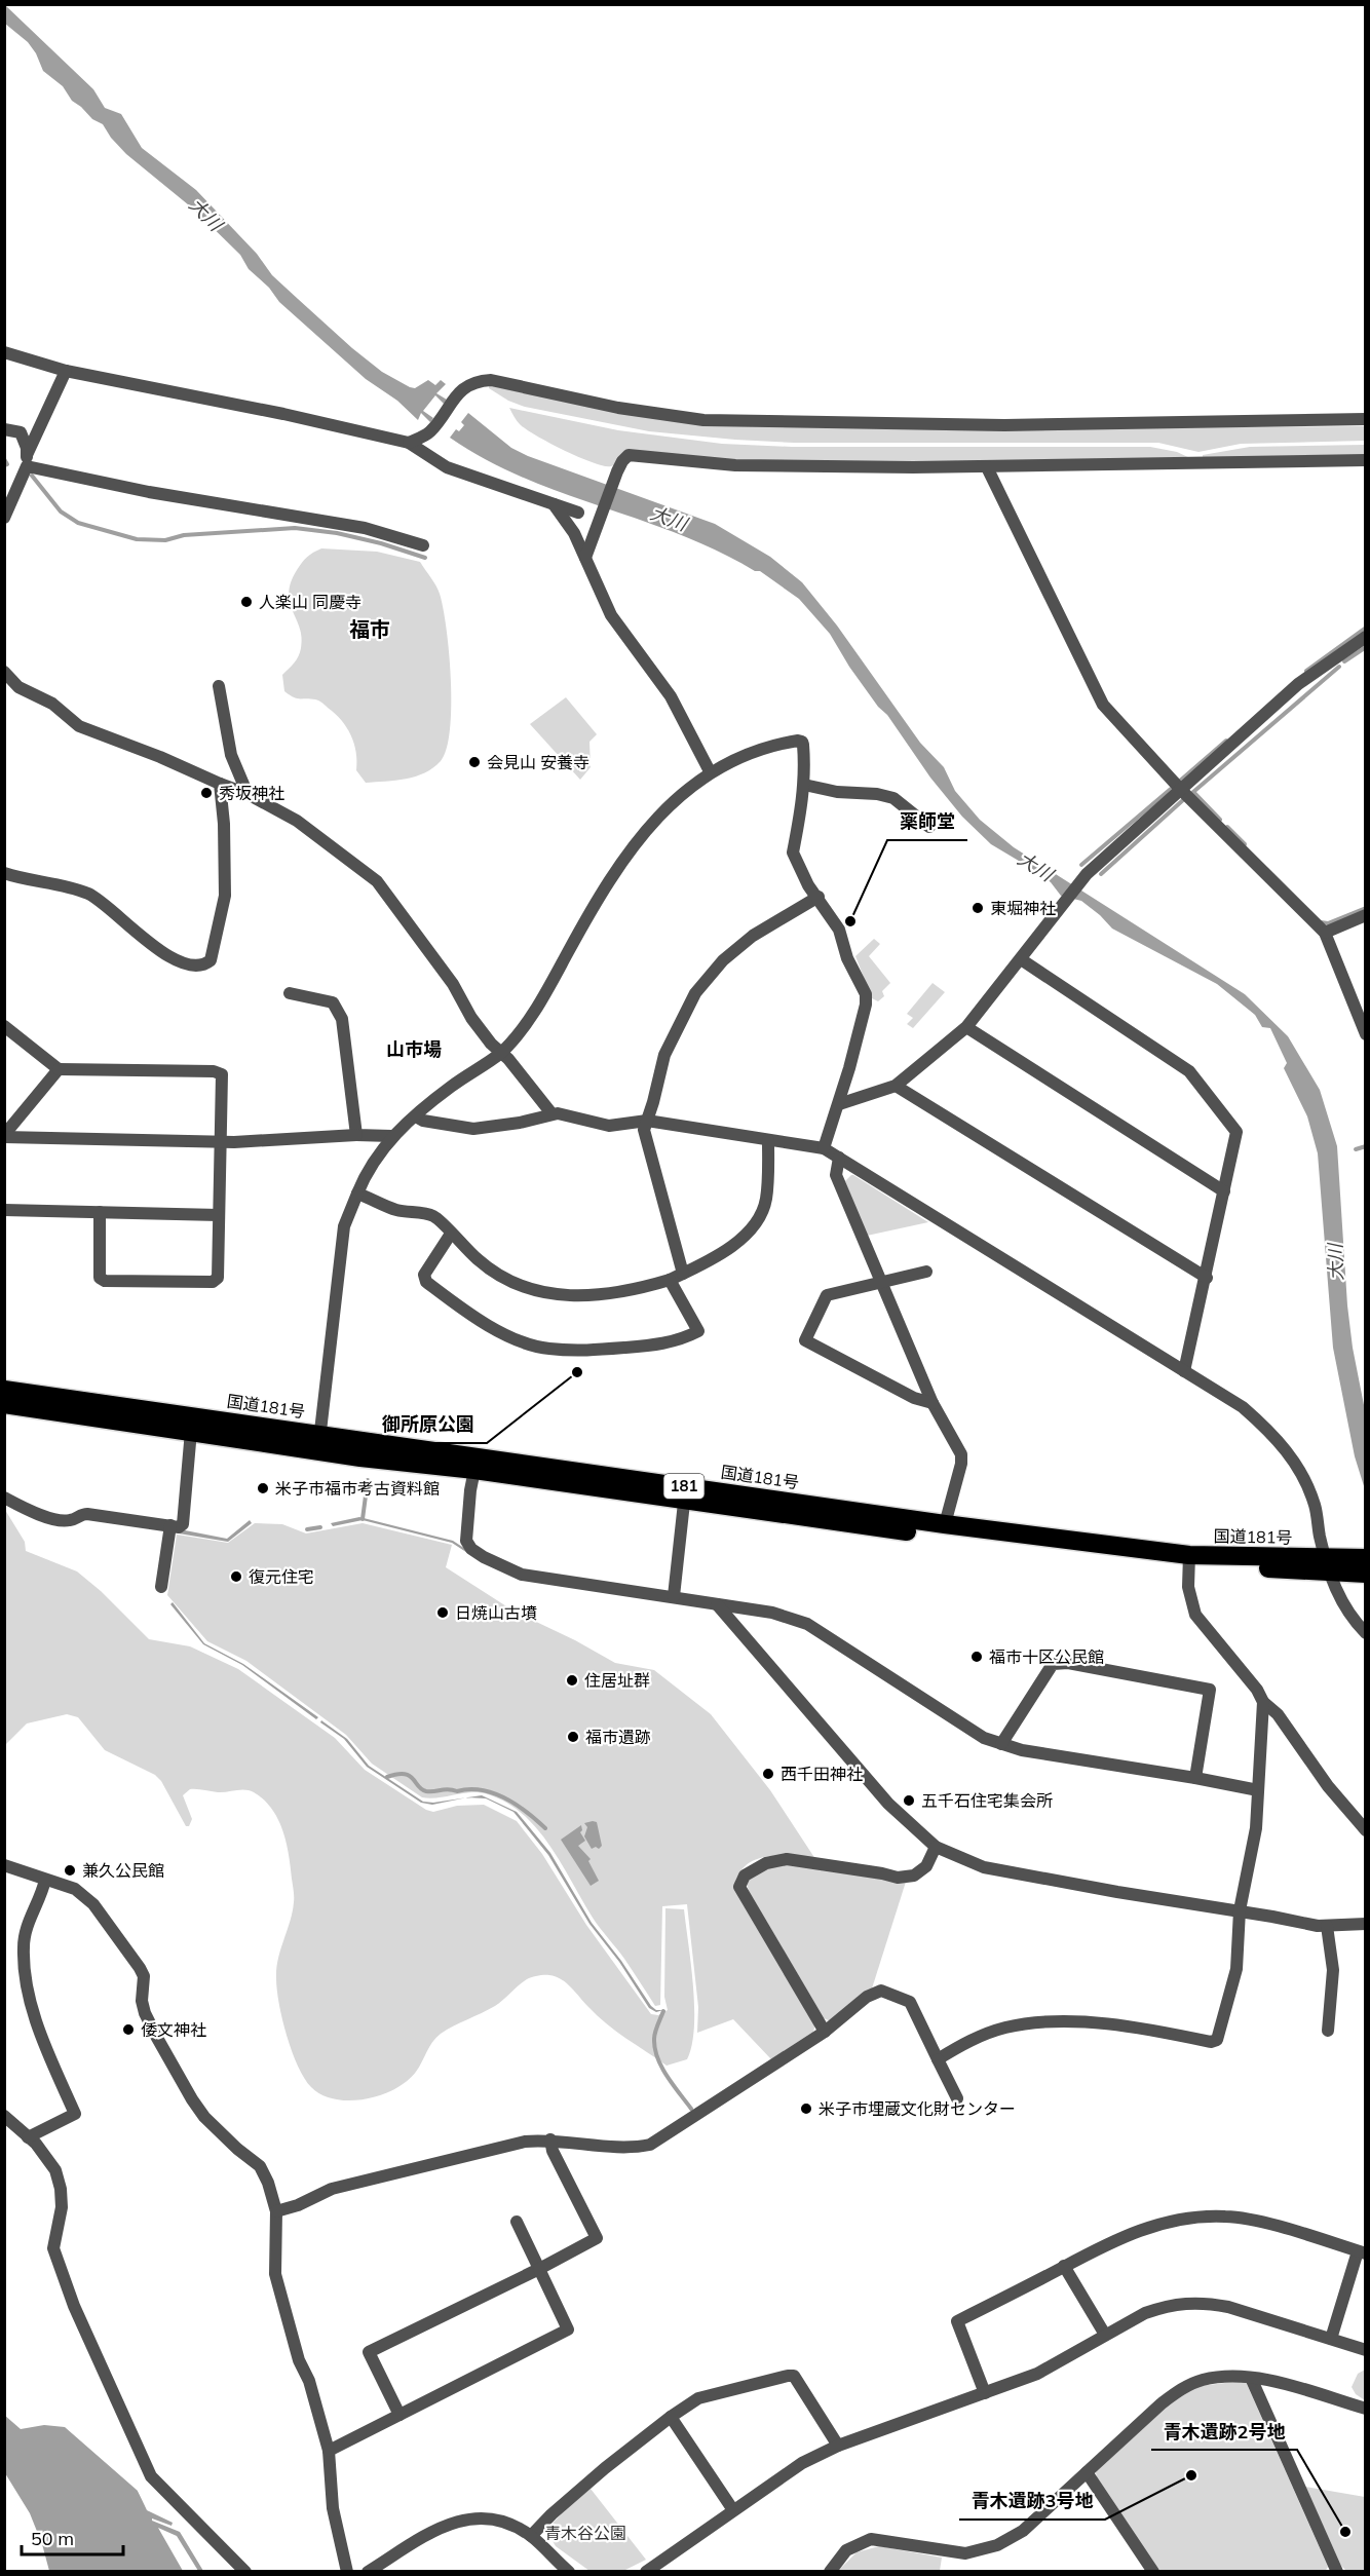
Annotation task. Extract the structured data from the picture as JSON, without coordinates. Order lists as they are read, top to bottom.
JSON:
{
  "streets": {
    "highway": ["国道181号", "181"]
  },
  "districts": ["福市", "山市場"],
  "water": ["大川"],
  "parks": ["青木谷公園"],
  "places": [
    "人楽山 同慶寺",
    "会見山 安養寺",
    "秀坂神社",
    "東堀神社",
    "薬師堂",
    "御所原公園",
    "米子市福市考古資料館",
    "復元住宅",
    "日焼山古墳",
    "福市十区公民館",
    "住居址群",
    "福市遺跡",
    "西千田神社",
    "五千石住宅集会所",
    "兼久公民館",
    "倭文神社",
    "米子市埋蔵文化財センター",
    "青木遺跡3号地",
    "青木遺跡2号地"
  ],
  "scale_bar": "50 m"
}
